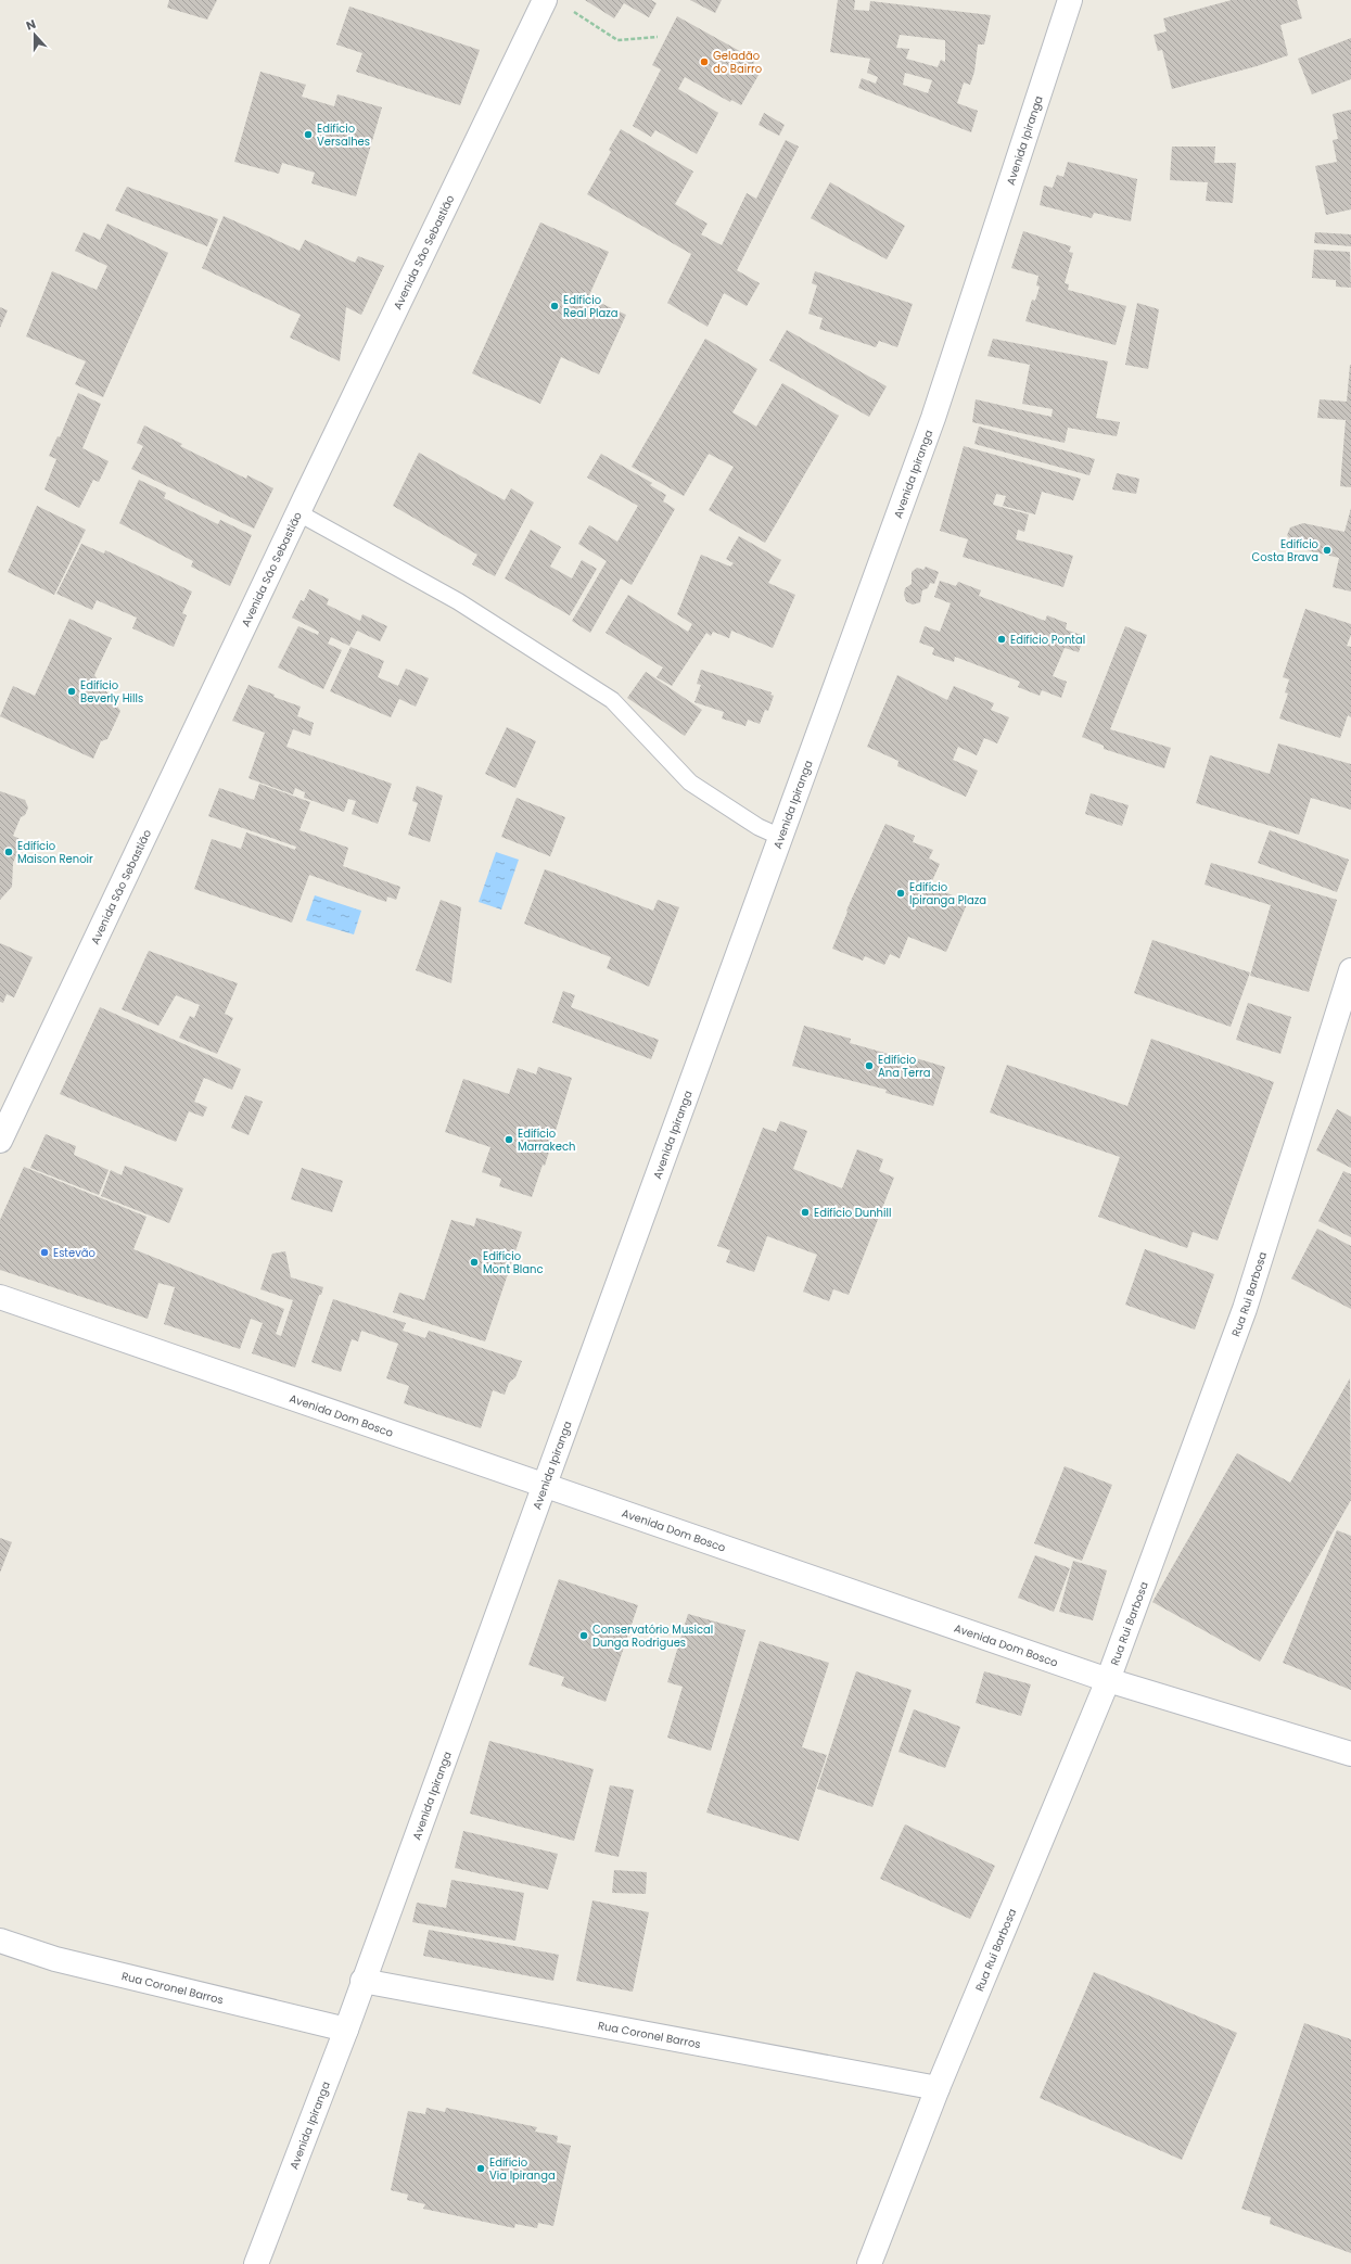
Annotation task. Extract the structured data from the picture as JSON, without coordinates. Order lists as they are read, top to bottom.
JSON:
{
  "streets": {
    "street": [
      "Avenida Ipiranga",
      "Avenida São Sebastião",
      "Rua Rui Barbosa",
      "Avenida Dom Bosco",
      "Rua Coronel Barros"
    ]
  },
  "crossings": [
    ["Avenida Ipiranga", "Avenida Dom Bosco"],
    ["Avenida Ipiranga", "Rua Coronel Barros"],
    ["Rua Rui Barbosa", "Avenida Dom Bosco"],
    ["Rua Rui Barbosa", "Rua Coronel Barros"]
  ],
  "places": [
    "Geladão do Bairro",
    "Edifício Versalhes",
    "Edifício Real Plaza",
    "Edifício Costa Brava",
    "Edifício Pontal",
    "Edifício Beverly Hills",
    "Edifício Maison Renoir",
    "Edifício Ipiranga Plaza",
    "Edifício Ana Terra",
    "Edifício Marrakech",
    "Edifício Dunhill",
    "Estevão",
    "Edifício Mont Blanc",
    "Conservatório Musical Dunga Rodrigues",
    "Edifício Via Ipiranga"
  ],
  "north": "top"
}
